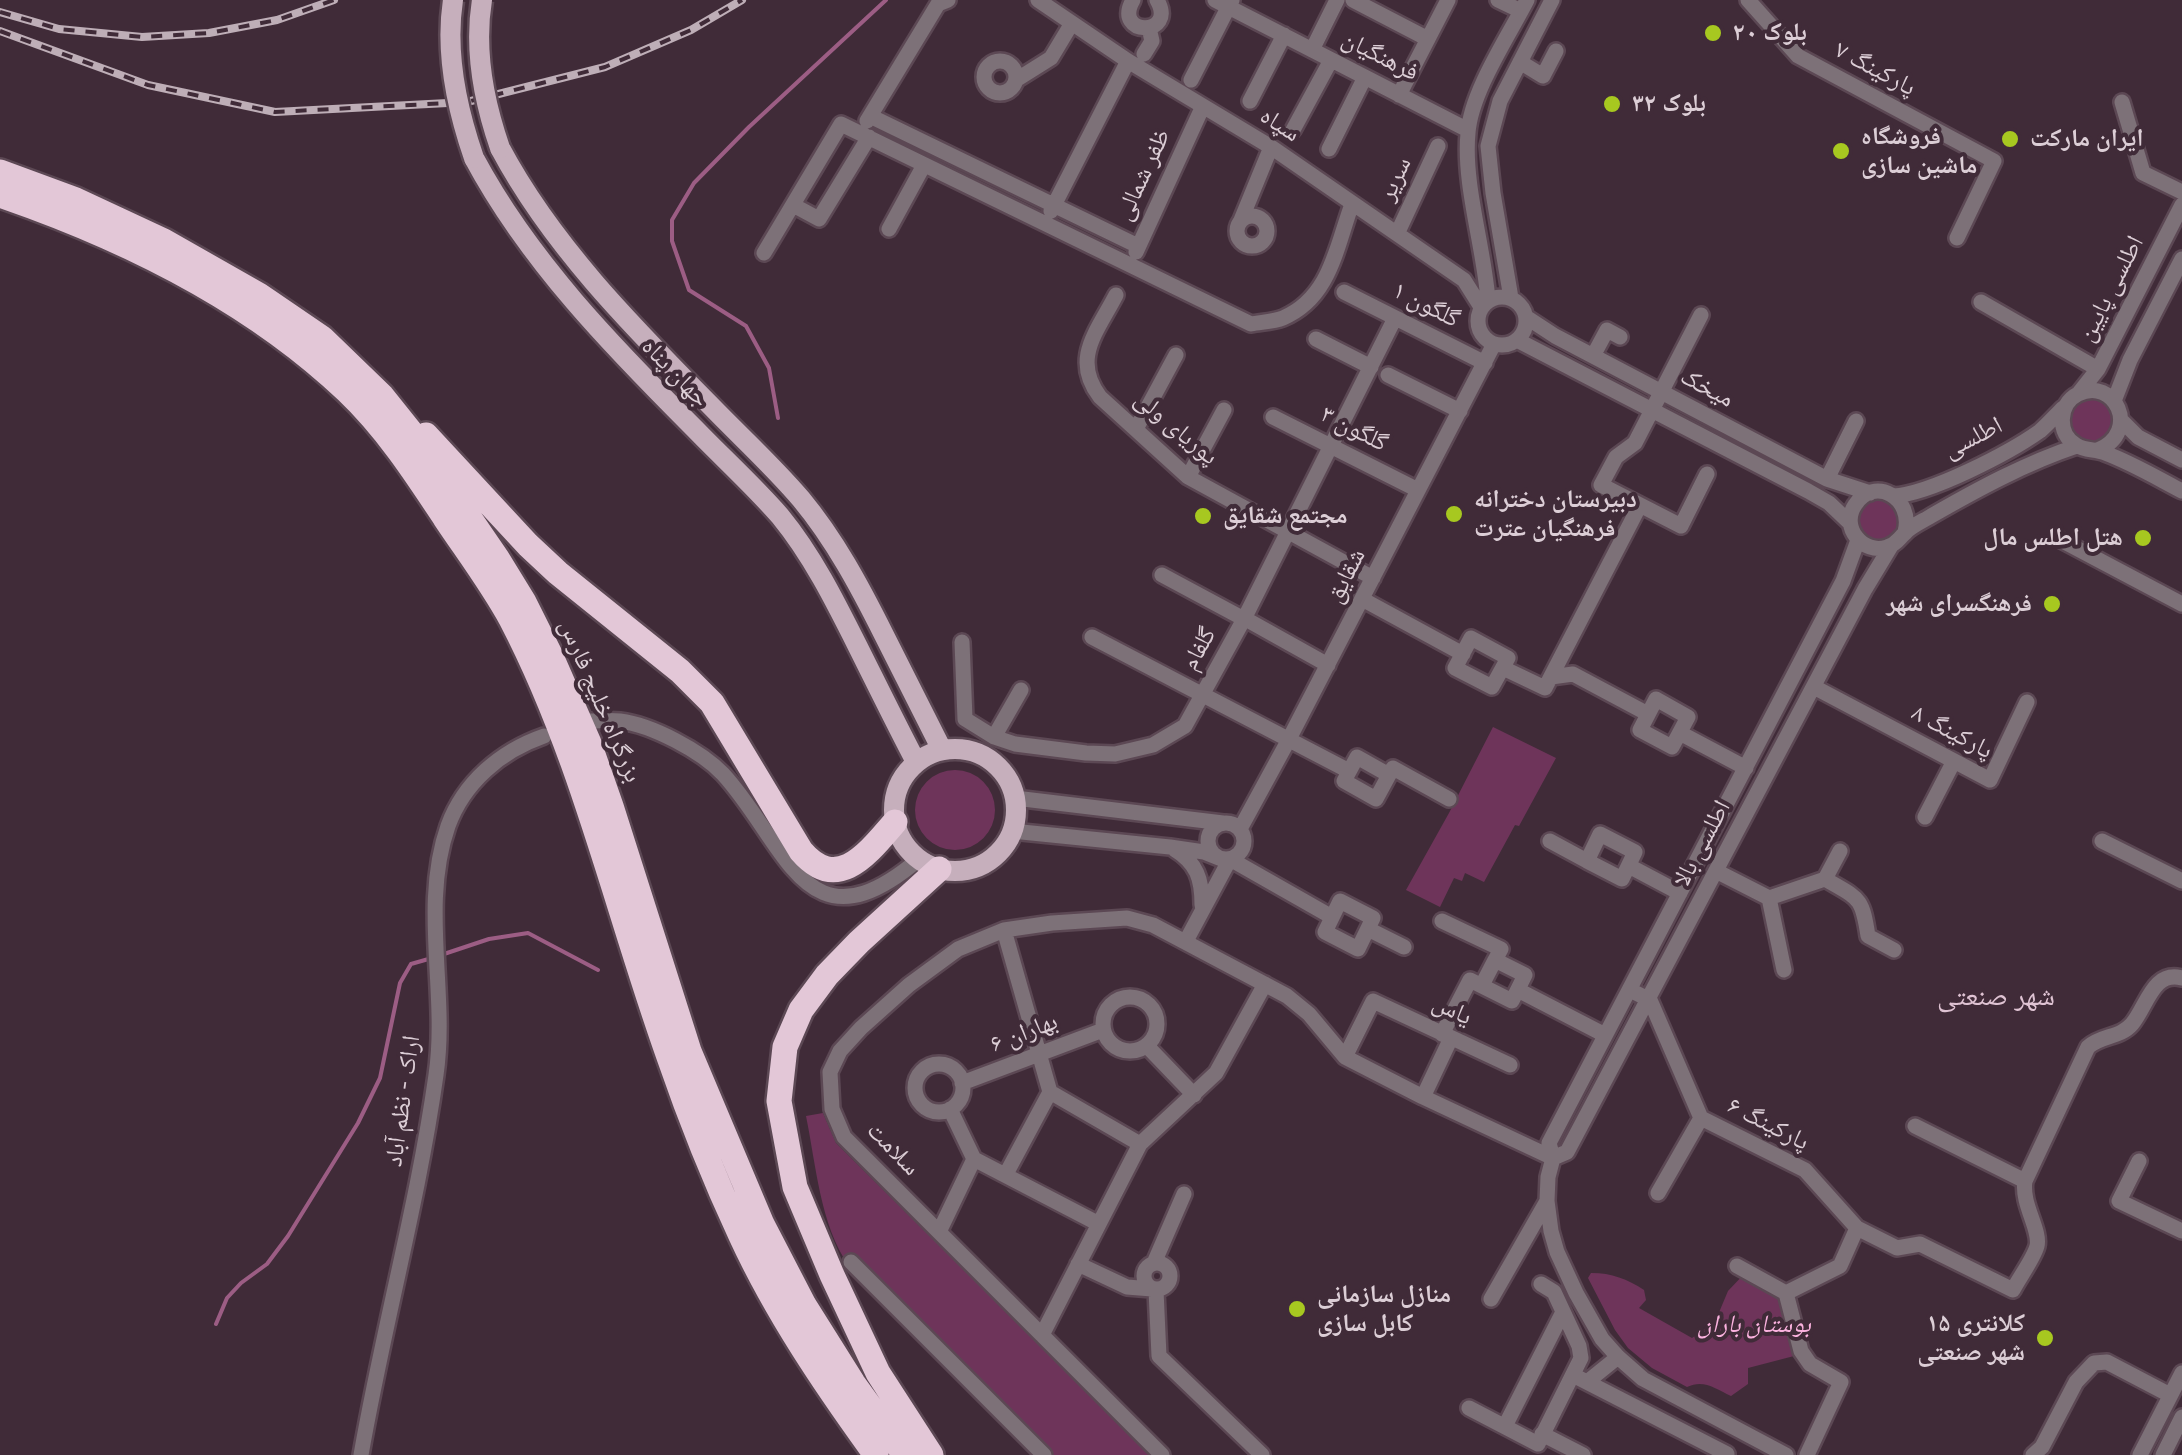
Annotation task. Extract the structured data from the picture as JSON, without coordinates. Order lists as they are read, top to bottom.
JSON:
{
  "streets": {
    "highway": ["بزرگراه خلیج فارس"],
    "main road": ["جهان پناه"],
    "street": [
      "فرهنگیان",
      "پارکینگ ۷",
      "سپاه",
      "ظفر شمالی",
      "سریر",
      "اطلسی پایین",
      "گلگون ۱",
      "میخک",
      "پوریای ولی",
      "گلگون ۳",
      "اطلسی",
      "شقایق",
      "گلفام",
      "پارکینگ ۸",
      "اطلسی بالا",
      "یاس",
      "بهاران ۶",
      "اراک - نظم آباد",
      "پارکینگ ۶",
      "سلامت"
    ]
  },
  "crossings": [
    ["سپاه", "ظفر شمالی"],
    ["سپاه", "سریر"],
    ["سپاه", "میخک"],
    ["سپاه", "شقایق"],
    ["اطلسی پایین", "اطلسی"],
    ["گلگون ۱", "شقایق"],
    ["گلگون ۱", "گلفام"],
    ["میخک", "اطلسی"],
    ["میخک", "شقایق"],
    ["میخک", "اطلسی بالا"],
    ["پوریای ولی", "شقایق"],
    ["پوریای ولی", "گلفام"],
    ["گلگون ۳", "گلفام"],
    ["اطلسی", "اطلسی بالا"],
    ["پارکینگ ۸", "اطلسی بالا"],
    ["اطلسی بالا", "پارکینگ ۶"]
  ],
  "districts": ["شهر صنعتی"],
  "parks": ["بوستان باران"],
  "places": [
    "بلوک ۲۰",
    "بلوک ۳۲",
    "ایران مارکت",
    "فروشگاه ماشین سازی",
    "دبیرستان دخترانه فرهنگیان عترت",
    "مجتمع شقایق",
    "هتل اطلس مال",
    "فرهنگسرای شهر",
    "منازل سازمانی کابل سازی",
    "کلانتری ۱۵ شهر صنعتی"
  ]
}
